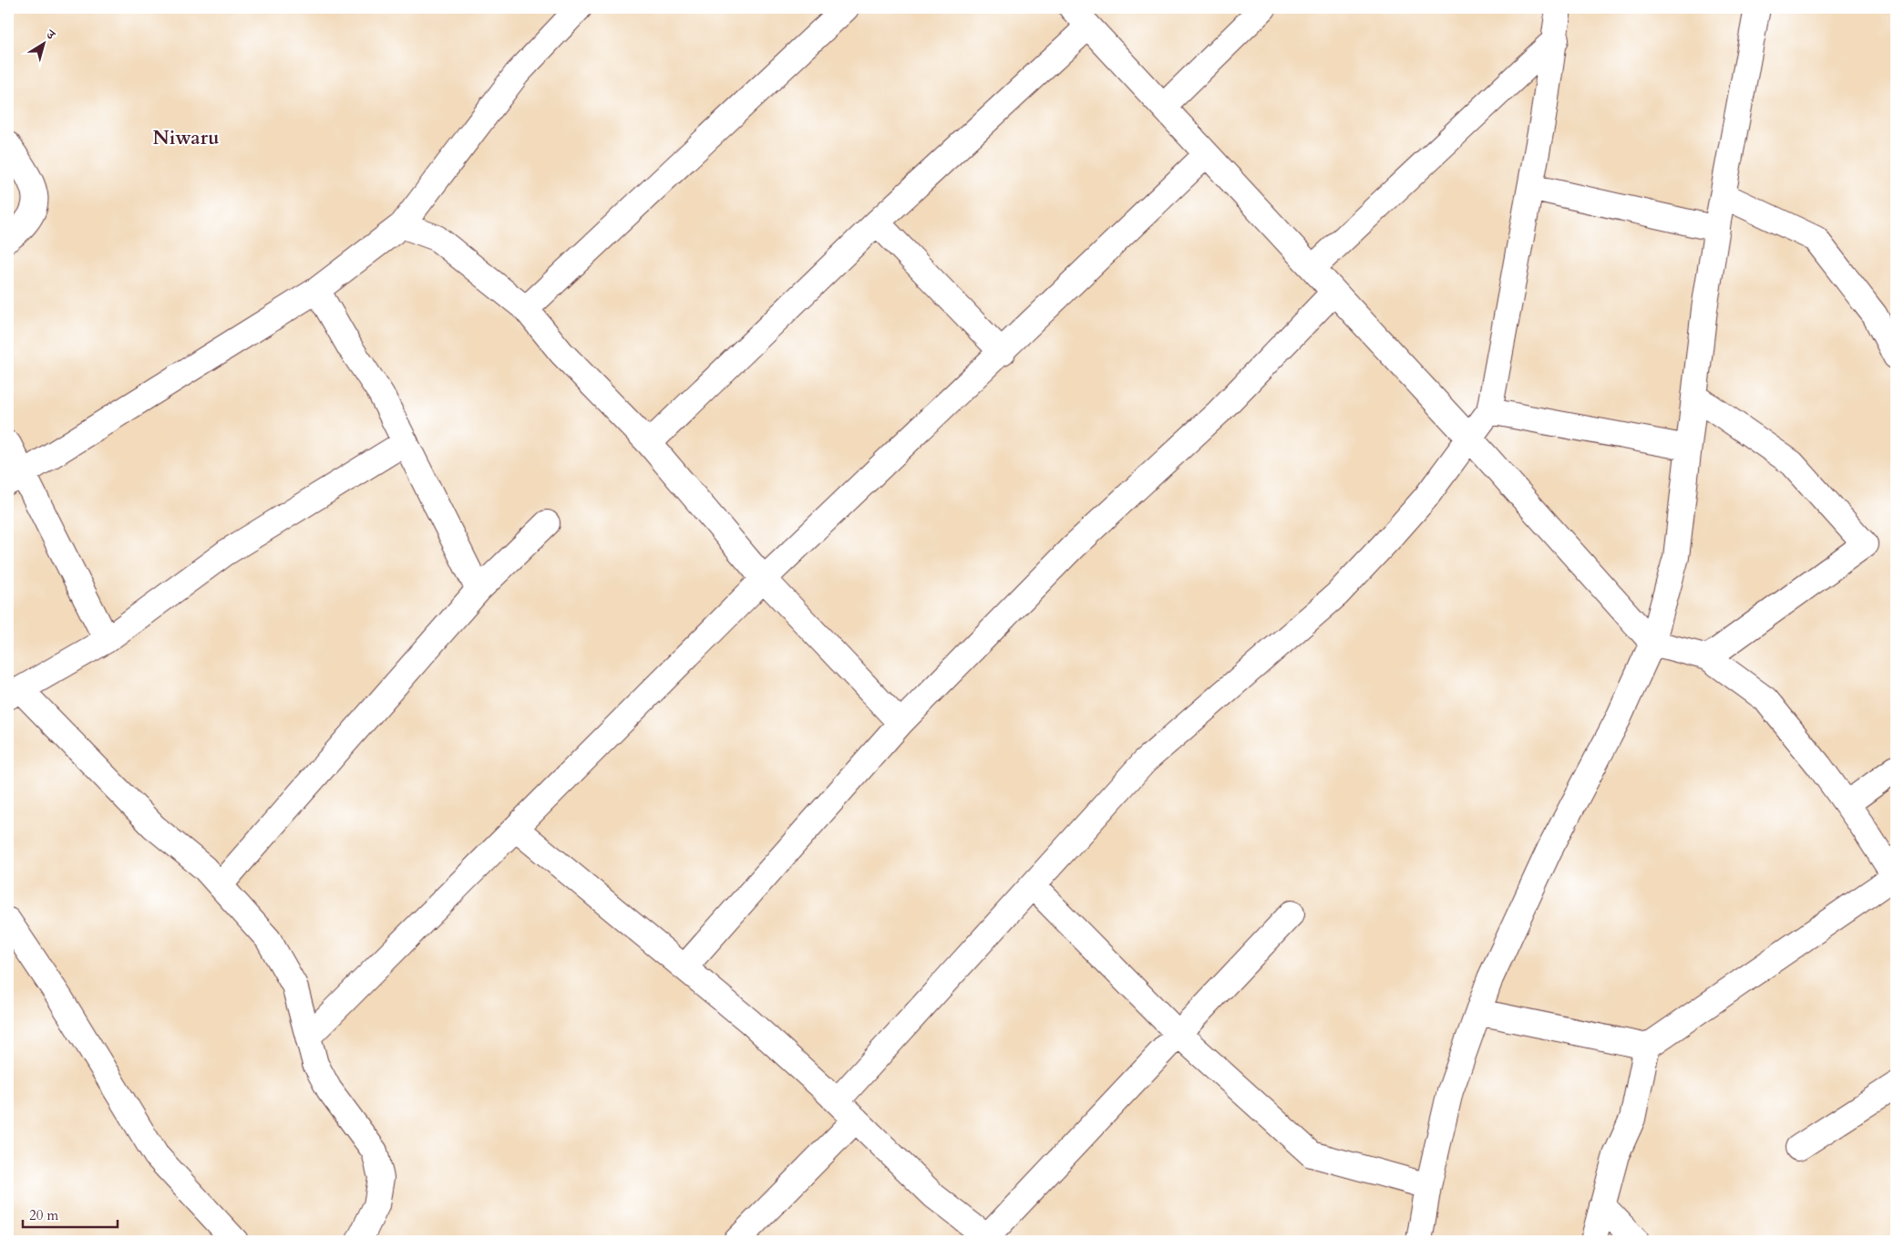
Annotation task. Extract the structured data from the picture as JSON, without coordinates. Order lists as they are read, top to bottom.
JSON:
{
  "districts": ["Niwaru"],
  "scale_bar": "20 m",
  "north": "top right"
}
